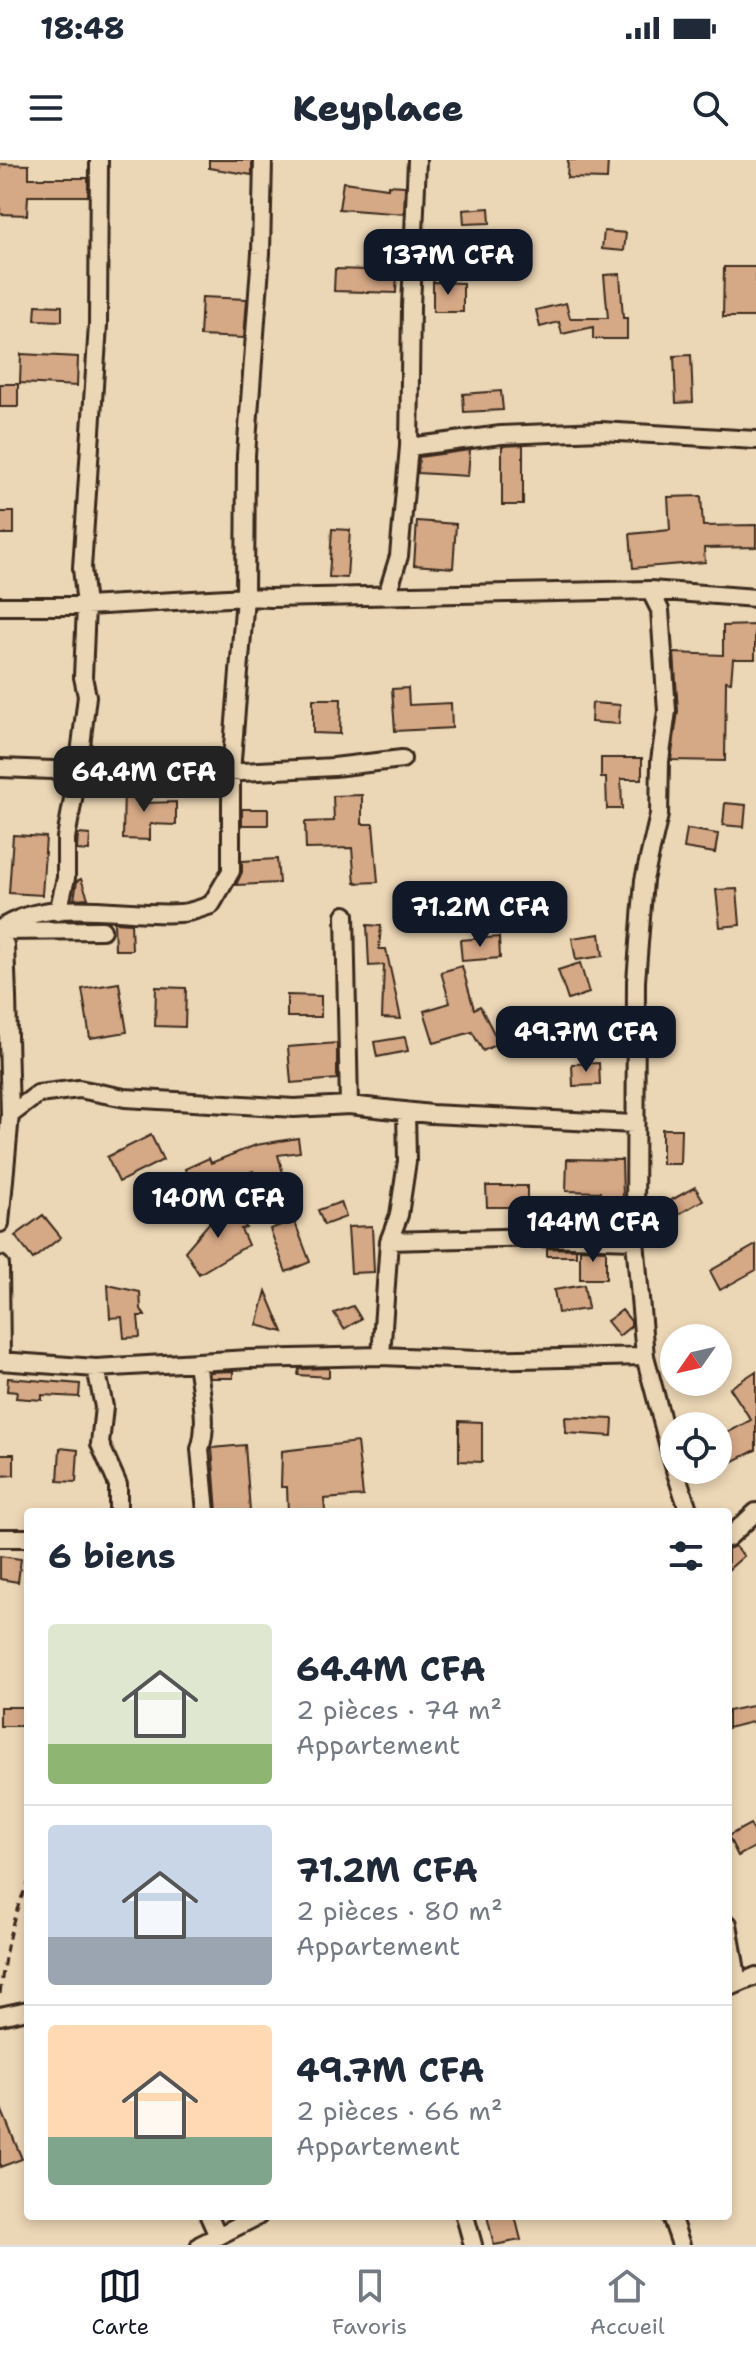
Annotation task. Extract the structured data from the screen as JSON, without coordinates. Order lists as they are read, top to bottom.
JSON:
{
  "north": "bottom left",
  "page": {
    "status": "18:48",
    "header": "Keyplace",
    "price": [
      "137M CFA",
      "64.4M CFA",
      "71.2M CFA",
      "49.7M CFA",
      "140M CFA",
      "144M CFA"
    ],
    "heading": "6 biens",
    "list": [
      {
        "name": "64.4M CFA",
        "note": "2 pièces · 74 m² · Appartement"
      },
      {
        "name": "71.2M CFA",
        "note": "2 pièces · 80 m² · Appartement"
      },
      {
        "name": "49.7M CFA",
        "note": "2 pièces · 66 m² · Appartement"
      }
    ],
    "tabs": ["Carte", "Favoris", "Accueil"]
  }
}
